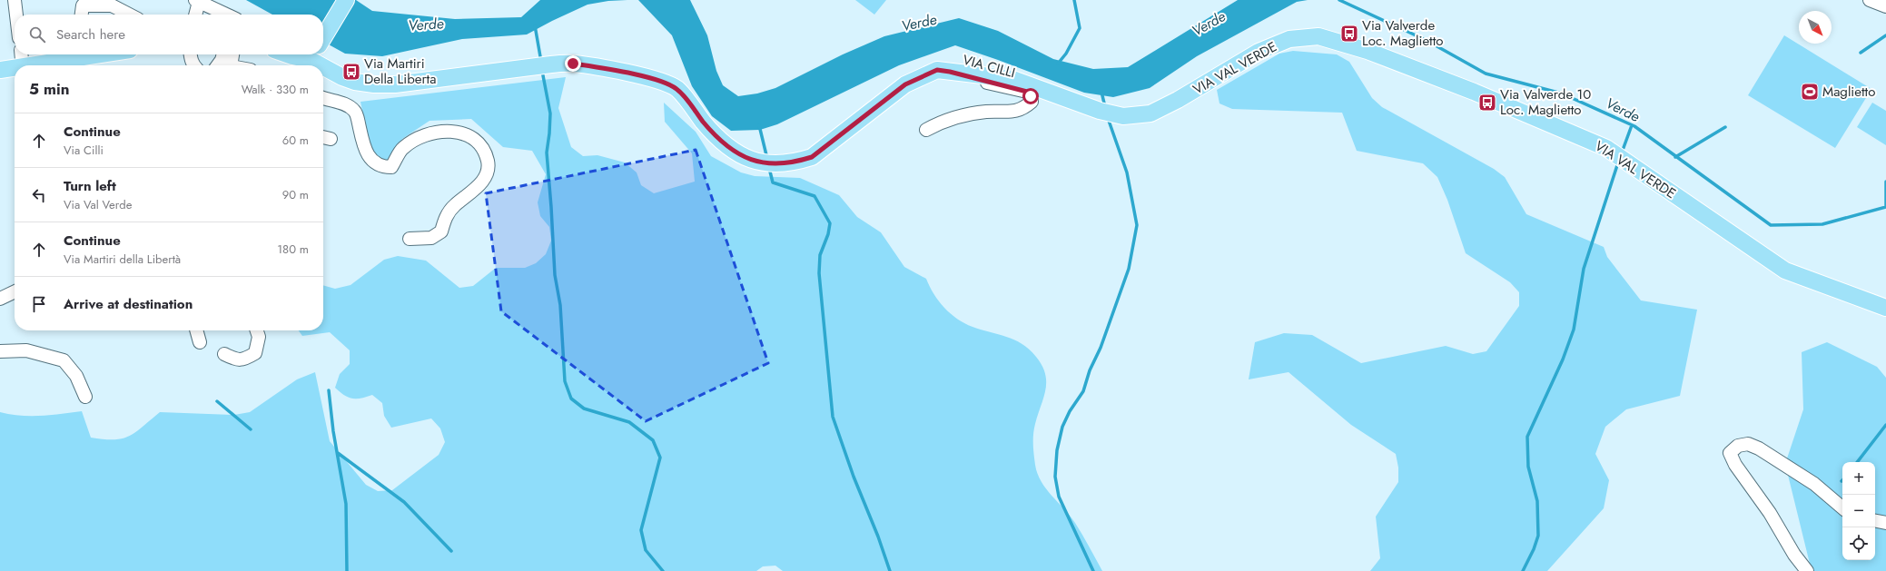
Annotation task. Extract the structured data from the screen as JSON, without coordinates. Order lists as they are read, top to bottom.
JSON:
{
  "streets": {
    "main road": ["VIA VAL VERDE"],
    "street": ["VIA CILLI"]
  },
  "crossings": [
    ["VIA CILLI", "VIA VAL VERDE"]
  ],
  "water": ["Verde"],
  "places": {
    "bus stop": ["Via Valverde Loc. Maglietto", "Via Martiri Della Liberta", "Via Valverde 10 Loc. Maglietto"],
    "sports": ["Maglietto"]
  },
  "north": "bottom right",
  "page": {
    "search": "Search here",
    "heading": ["5 min", "Walk · 330 m"],
    "list": [
      ["Continue", "Via Cilli", "60 m"],
      ["Turn left", "Via Val Verde", "90 m"],
      ["Continue", "Via Martiri della Libertà", "180 m"],
      "Arrive at destination"
    ],
    "map_buttons": ["+", "−"]
  }
}
